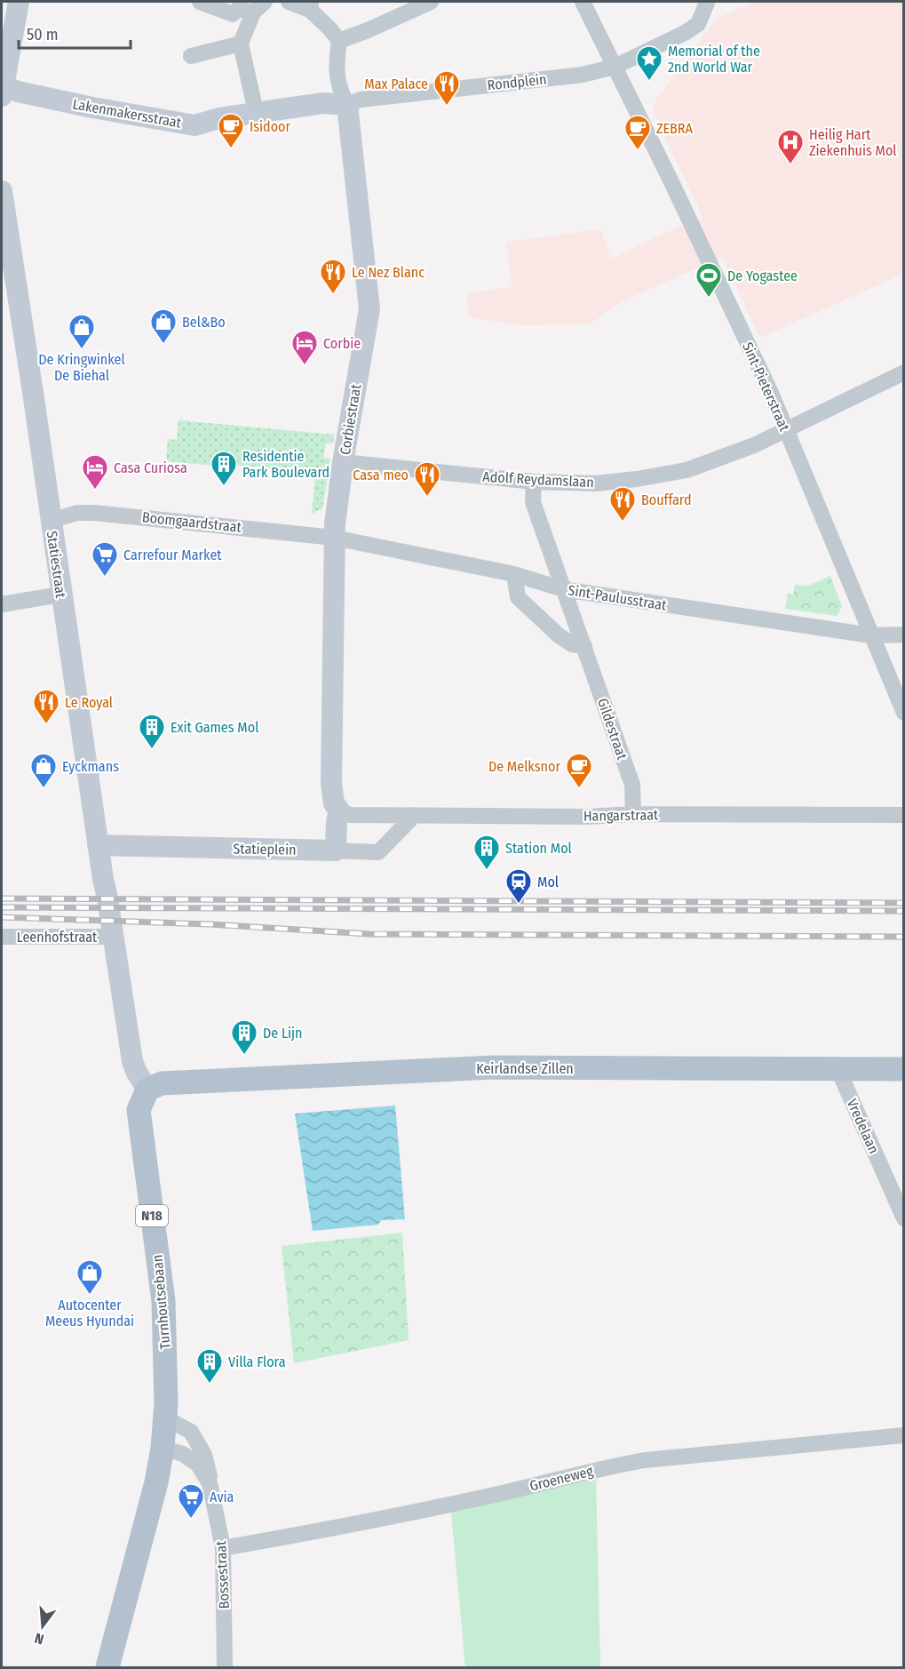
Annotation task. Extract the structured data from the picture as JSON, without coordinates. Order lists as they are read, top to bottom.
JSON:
{
  "streets": {
    "main road": ["Keirlandse Zillen", "N18", "Turnhoutsebaan"],
    "street": [
      "Rondplein",
      "Lakenmakersstraat",
      "Sint-Pieterstraat",
      "Corbiestraat",
      "Adolf Reydamslaan",
      "Boomgaardstraat",
      "Statiestraat",
      "Sint-Paulusstraat",
      "Gildestraat",
      "Hangarstraat",
      "Statieplein",
      "Leenhofstraat",
      "Vredelaan",
      "Groeneweg",
      "Bossestraat"
    ]
  },
  "crossings": [
    ["Rondplein", "Lakenmakersstraat"],
    ["Rondplein", "Sint-Pieterstraat"],
    ["Rondplein", "Corbiestraat"],
    ["Lakenmakersstraat", "Corbiestraat"],
    ["Sint-Pieterstraat", "Adolf Reydamslaan"],
    ["Sint-Pieterstraat", "Sint-Paulusstraat"],
    ["Corbiestraat", "Adolf Reydamslaan"],
    ["Corbiestraat", "Boomgaardstraat"],
    ["Corbiestraat", "Sint-Paulusstraat"],
    ["Corbiestraat", "Hangarstraat"],
    ["Corbiestraat", "Statieplein"],
    ["Adolf Reydamslaan", "Gildestraat"],
    ["Boomgaardstraat", "Statiestraat"],
    ["Boomgaardstraat", "Sint-Paulusstraat"],
    ["Statiestraat", "Statieplein"],
    ["Statiestraat", "Leenhofstraat"],
    ["Sint-Paulusstraat", "Gildestraat"],
    ["Gildestraat", "Hangarstraat"],
    ["Hangarstraat", "Statieplein"],
    ["Keirlandse Zillen", "Vredelaan"],
    ["Keirlandse Zillen", "Turnhoutsebaan"],
    ["Turnhoutsebaan", "Bossestraat"],
    ["Groeneweg", "Bossestraat"]
  ],
  "places": {
    "place": ["Memorial of the 2nd World War"],
    "restaurant": [
      "Max Palace",
      "Le Nez Blanc",
      "Casa meo",
      "Bouffard",
      "Le Royal"
    ],
    "cafe": ["Isidoor", "ZEBRA", "De Melksnor"],
    "hospital": ["Heilig Hart Ziekenhuis Mol"],
    "sports": ["De Yogastee"],
    "shop": [
      "Bel&Bo",
      "De Kringwinkel De Biehal",
      "Eyckmans",
      "Autocenter Meeus Hyundai"
    ],
    "hotel": ["Corbie", "Casa Curiosa"],
    "building": [
      "Residentie Park Boulevard",
      "Exit Games Mol",
      "Station Mol",
      "De Lijn",
      "Villa Flora"
    ],
    "supermarket": ["Carrefour Market", "Avia"],
    "station": ["Mol"]
  },
  "scale_bar": "50 m",
  "north": "bottom"
}
